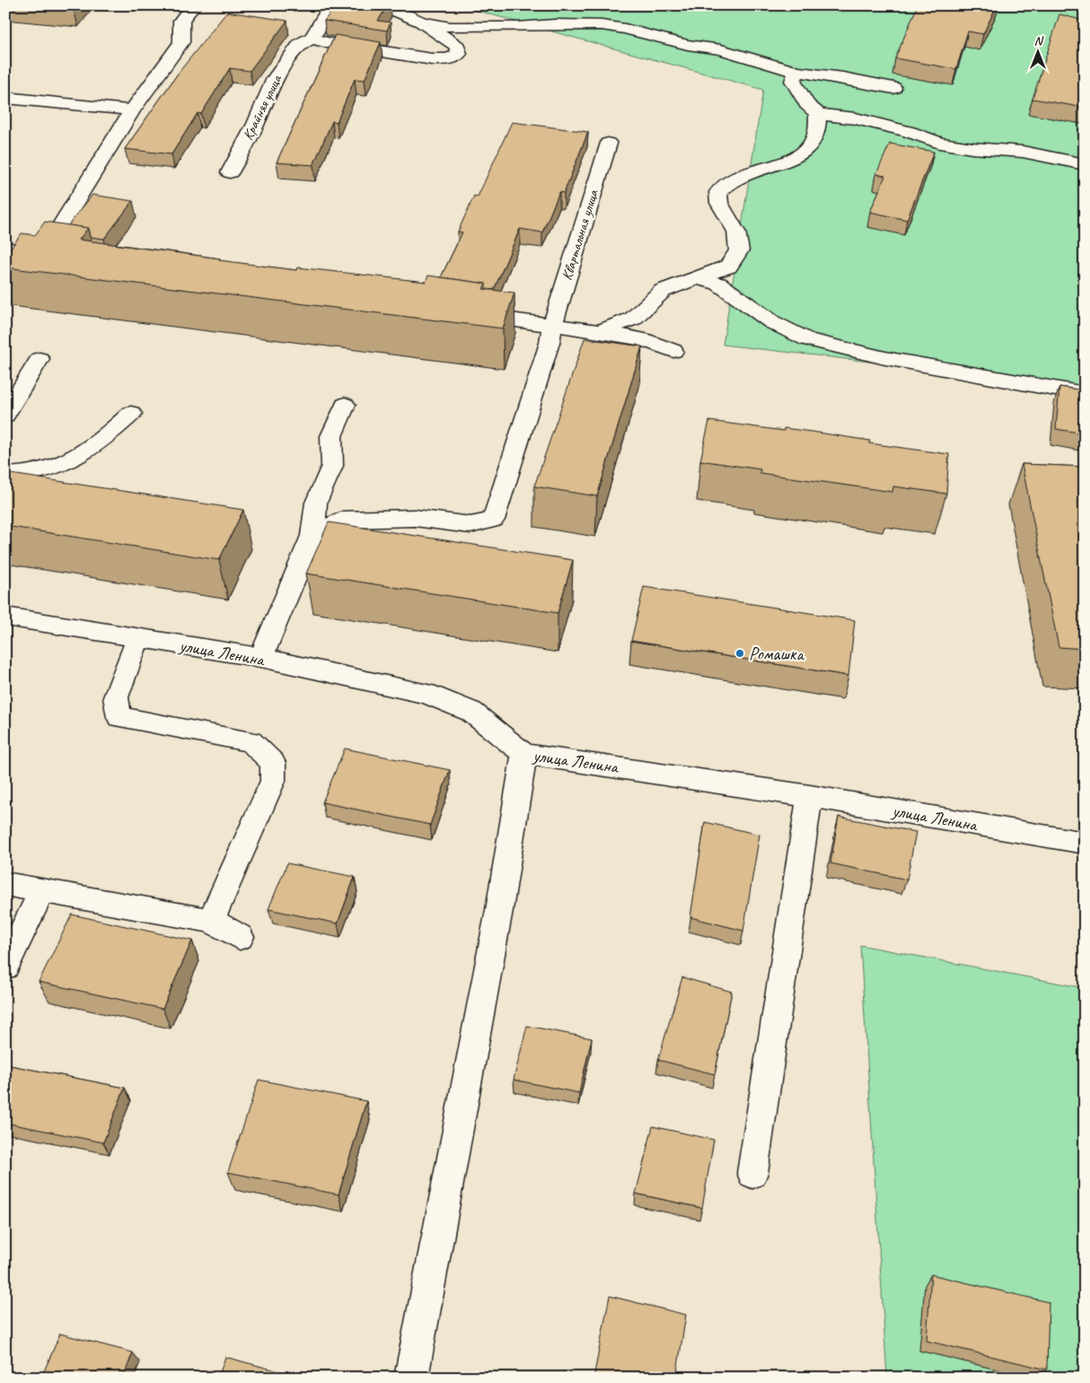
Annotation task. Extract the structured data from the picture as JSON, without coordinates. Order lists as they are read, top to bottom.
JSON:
{
  "streets": {
    "street": ["Крайняя улица", "Квартальная улица", "улица Ленина"]
  },
  "places": ["Ромашка"],
  "north": "top"
}
